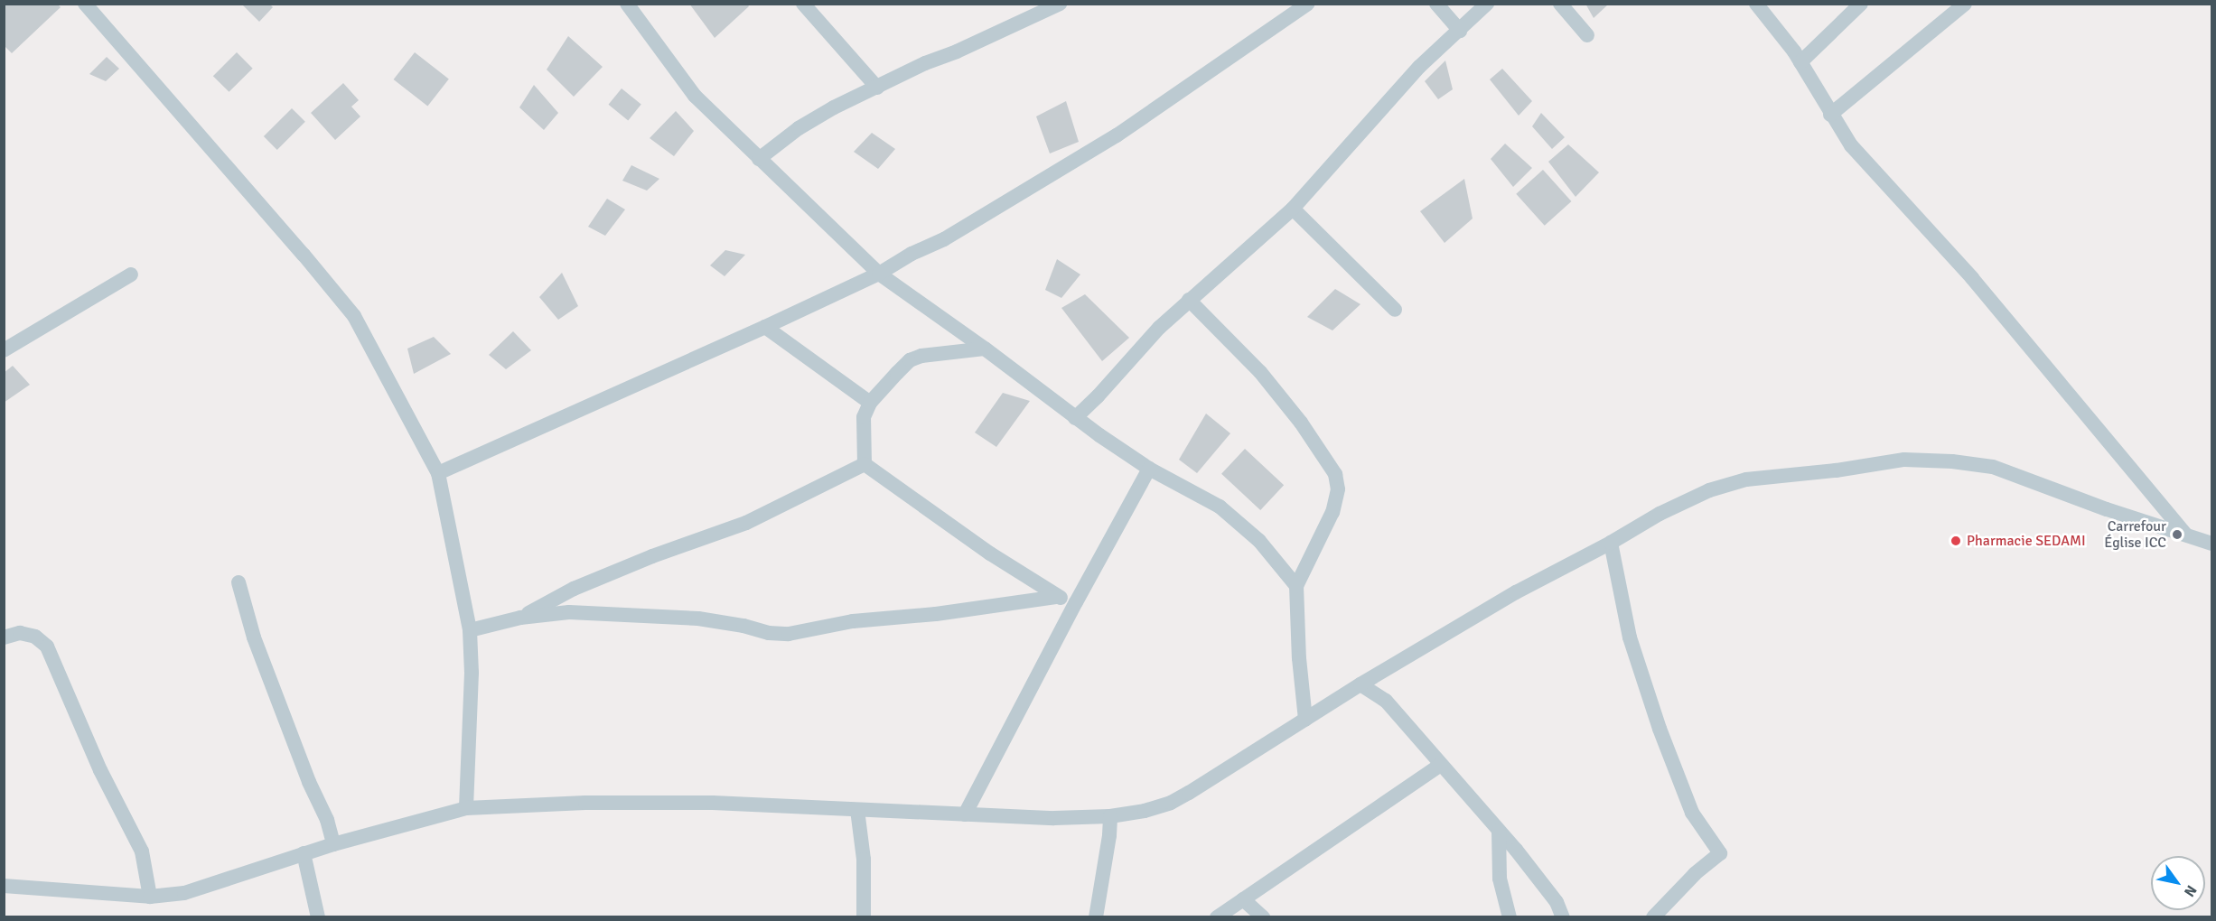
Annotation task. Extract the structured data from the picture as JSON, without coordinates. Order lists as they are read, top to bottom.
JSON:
{
  "places": ["Carrefour Église ICC", "Pharmacie SEDAMI"],
  "north": "bottom right"
}
